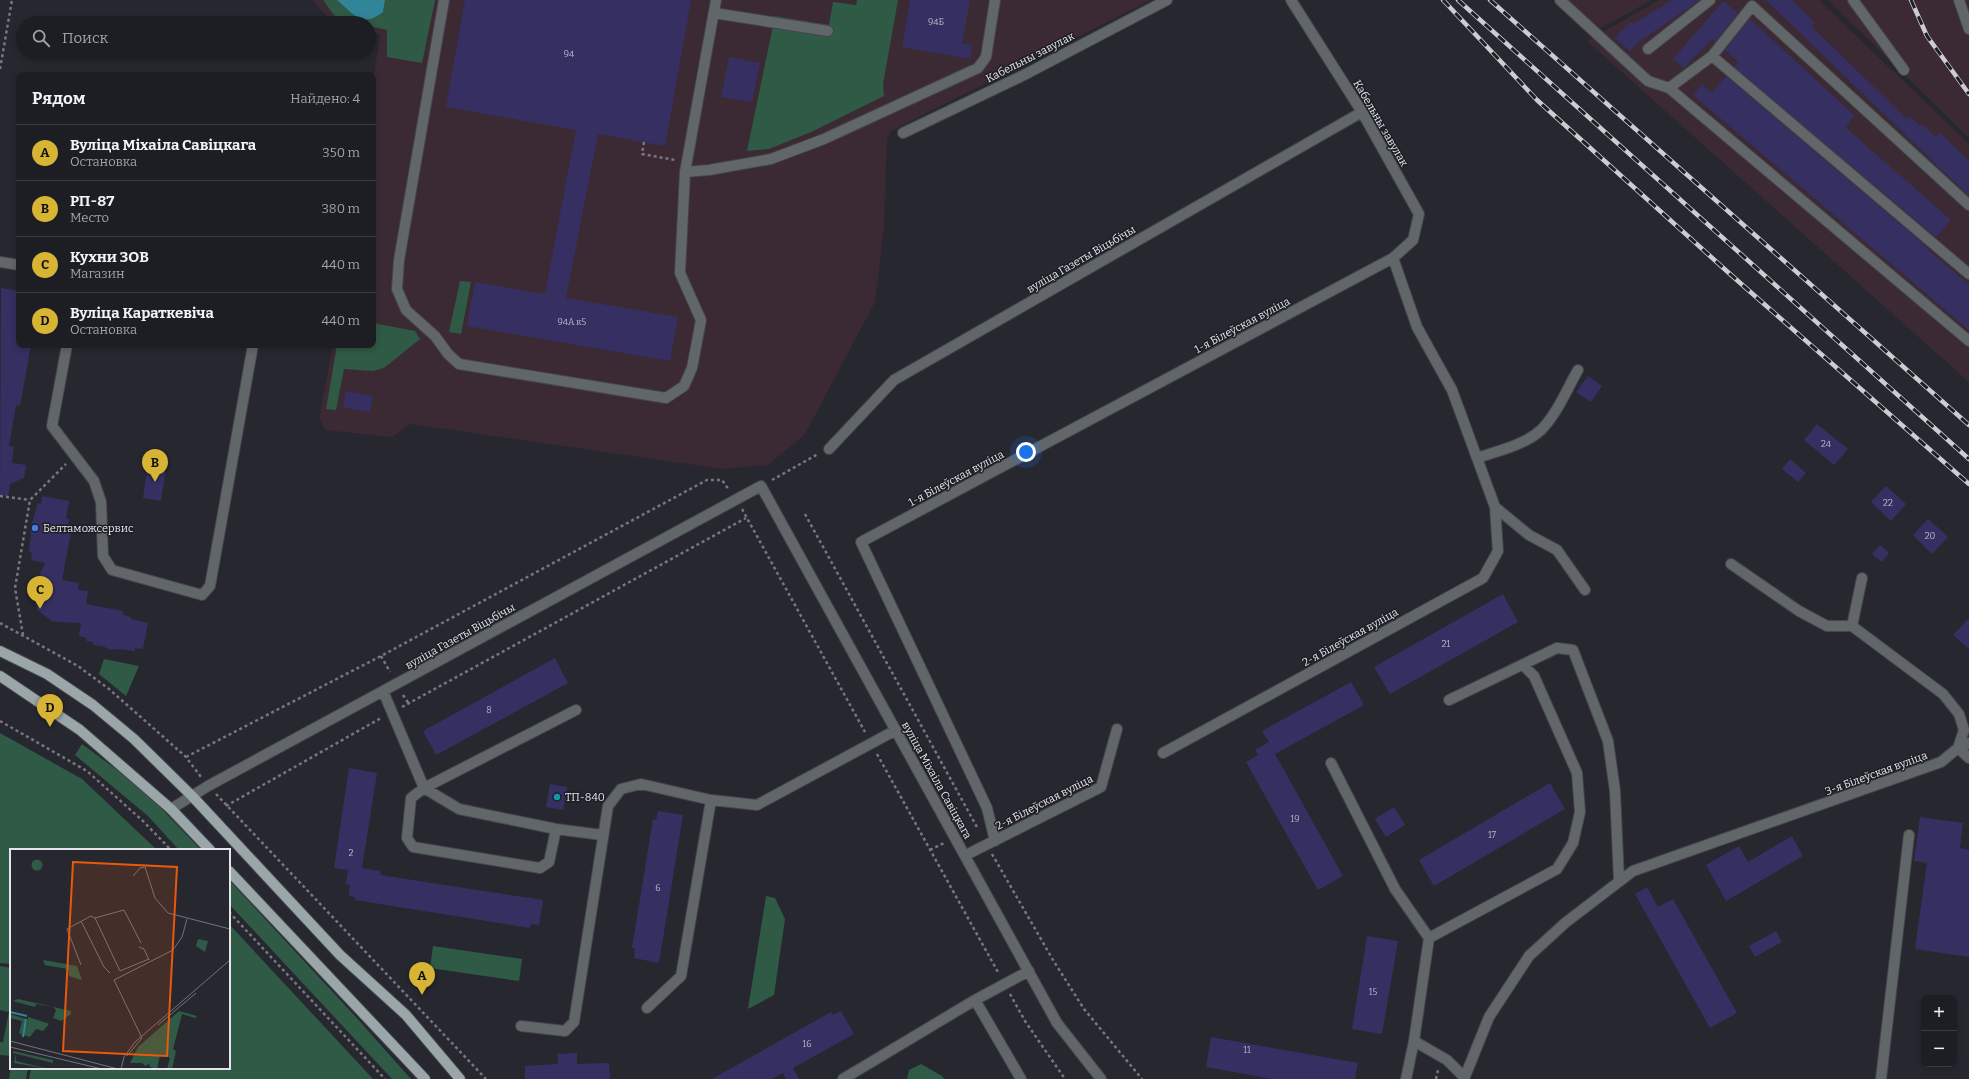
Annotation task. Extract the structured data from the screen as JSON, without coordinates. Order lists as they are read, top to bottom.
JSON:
{
  "streets": {
    "street": [
      "Кабельны завулак",
      "вуліца Газеты Віцьбічы",
      "1-я Білеўская вуліца",
      "2-я Білеўская вуліца",
      "3-я Білеўская вуліца",
      "вуліца Міхаіла Савіцкага"
    ]
  },
  "crossings": [
    ["Кабельны завулак", "вуліца Газеты Віцьбічы"],
    ["Кабельны завулак", "1-я Білеўская вуліца"],
    ["вуліца Газеты Віцьбічы", "вуліца Міхаіла Савіцкага"],
    ["1-я Білеўская вуліца", "2-я Білеўская вуліца"],
    ["2-я Білеўская вуліца", "вуліца Міхаіла Савіцкага"]
  ],
  "places": ["Белтаможсервис", "ТП-840"],
  "house_numbers": [
    "94Б",
    "94",
    "94А к5",
    "24",
    "22",
    "20",
    "21",
    "8",
    "19",
    "17",
    "2",
    "6",
    "15",
    "16",
    "11"
  ],
  "page": {
    "search": "Поиск",
    "heading": ["Рядом", "Найдено: 4"],
    "list": [
      {
        "mark": "A",
        "name": "Вуліца Міхаіла Савіцкага",
        "note": "Остановка",
        "value": "350 m"
      },
      {
        "mark": "B",
        "name": "РП-87",
        "note": "Место",
        "value": "380 m"
      },
      {
        "mark": "C",
        "name": "Кухни ЗОВ",
        "note": "Магазин",
        "value": "440 m"
      },
      {
        "mark": "D",
        "name": "Вуліца Караткевіча",
        "note": "Остановка",
        "value": "440 m"
      }
    ],
    "pins": [
      "B",
      "C",
      "D",
      "A"
    ],
    "map_buttons": ["+", "−"]
  }
}
